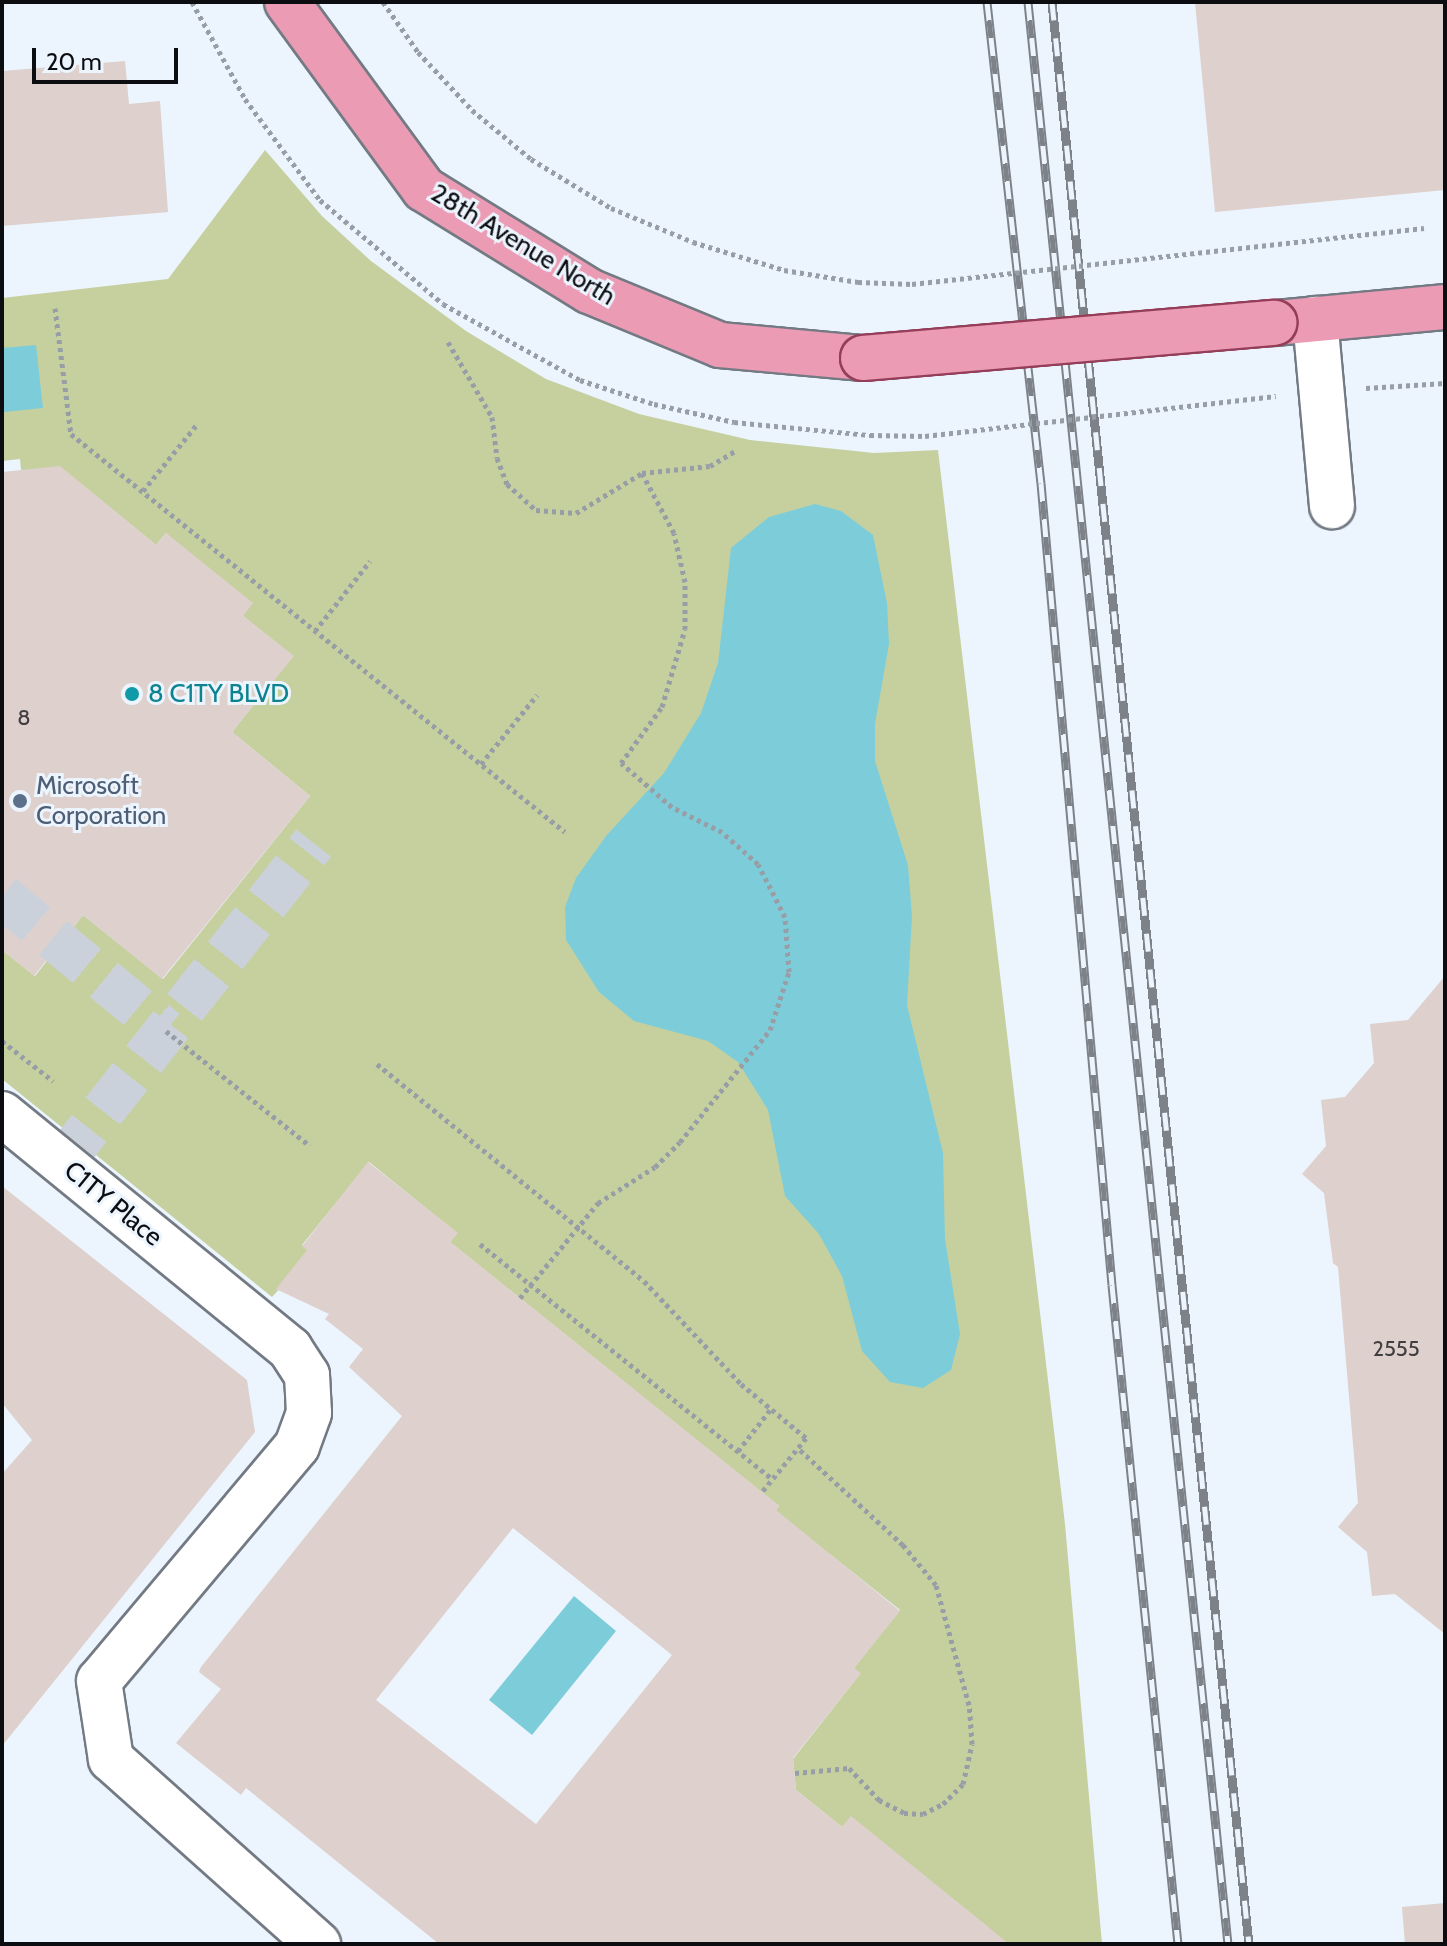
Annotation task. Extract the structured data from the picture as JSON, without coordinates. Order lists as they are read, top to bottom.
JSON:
{
  "streets": {
    "main road": ["28th Avenue North"],
    "street": ["C1TY Place"]
  },
  "places": ["8 C1TY BLVD", "Microsoft Corporation"],
  "house_numbers": ["8", "2555"],
  "scale_bar": "20 m"
}
